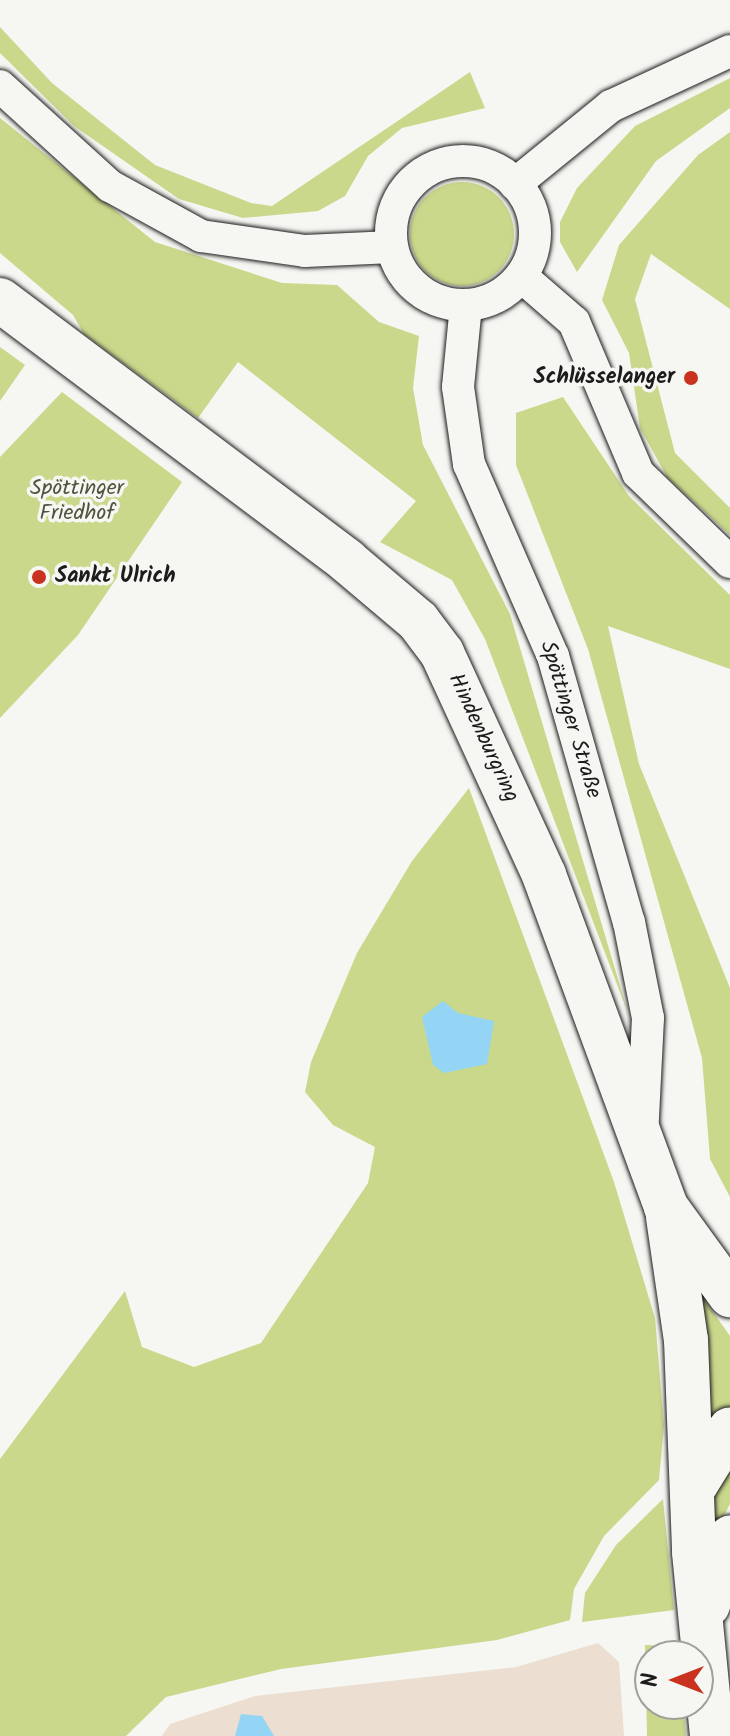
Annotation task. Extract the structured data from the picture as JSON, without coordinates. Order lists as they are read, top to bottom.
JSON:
{
  "streets": {
    "main road": ["Hindenburgring"],
    "street": ["Spöttinger Straße"]
  },
  "crossings": [
    ["Spöttinger Straße", "Hindenburgring"]
  ],
  "parks": ["Spöttinger Friedhof"],
  "places": ["Schlüsselanger", "Sankt Ulrich"],
  "north": "left"
}
